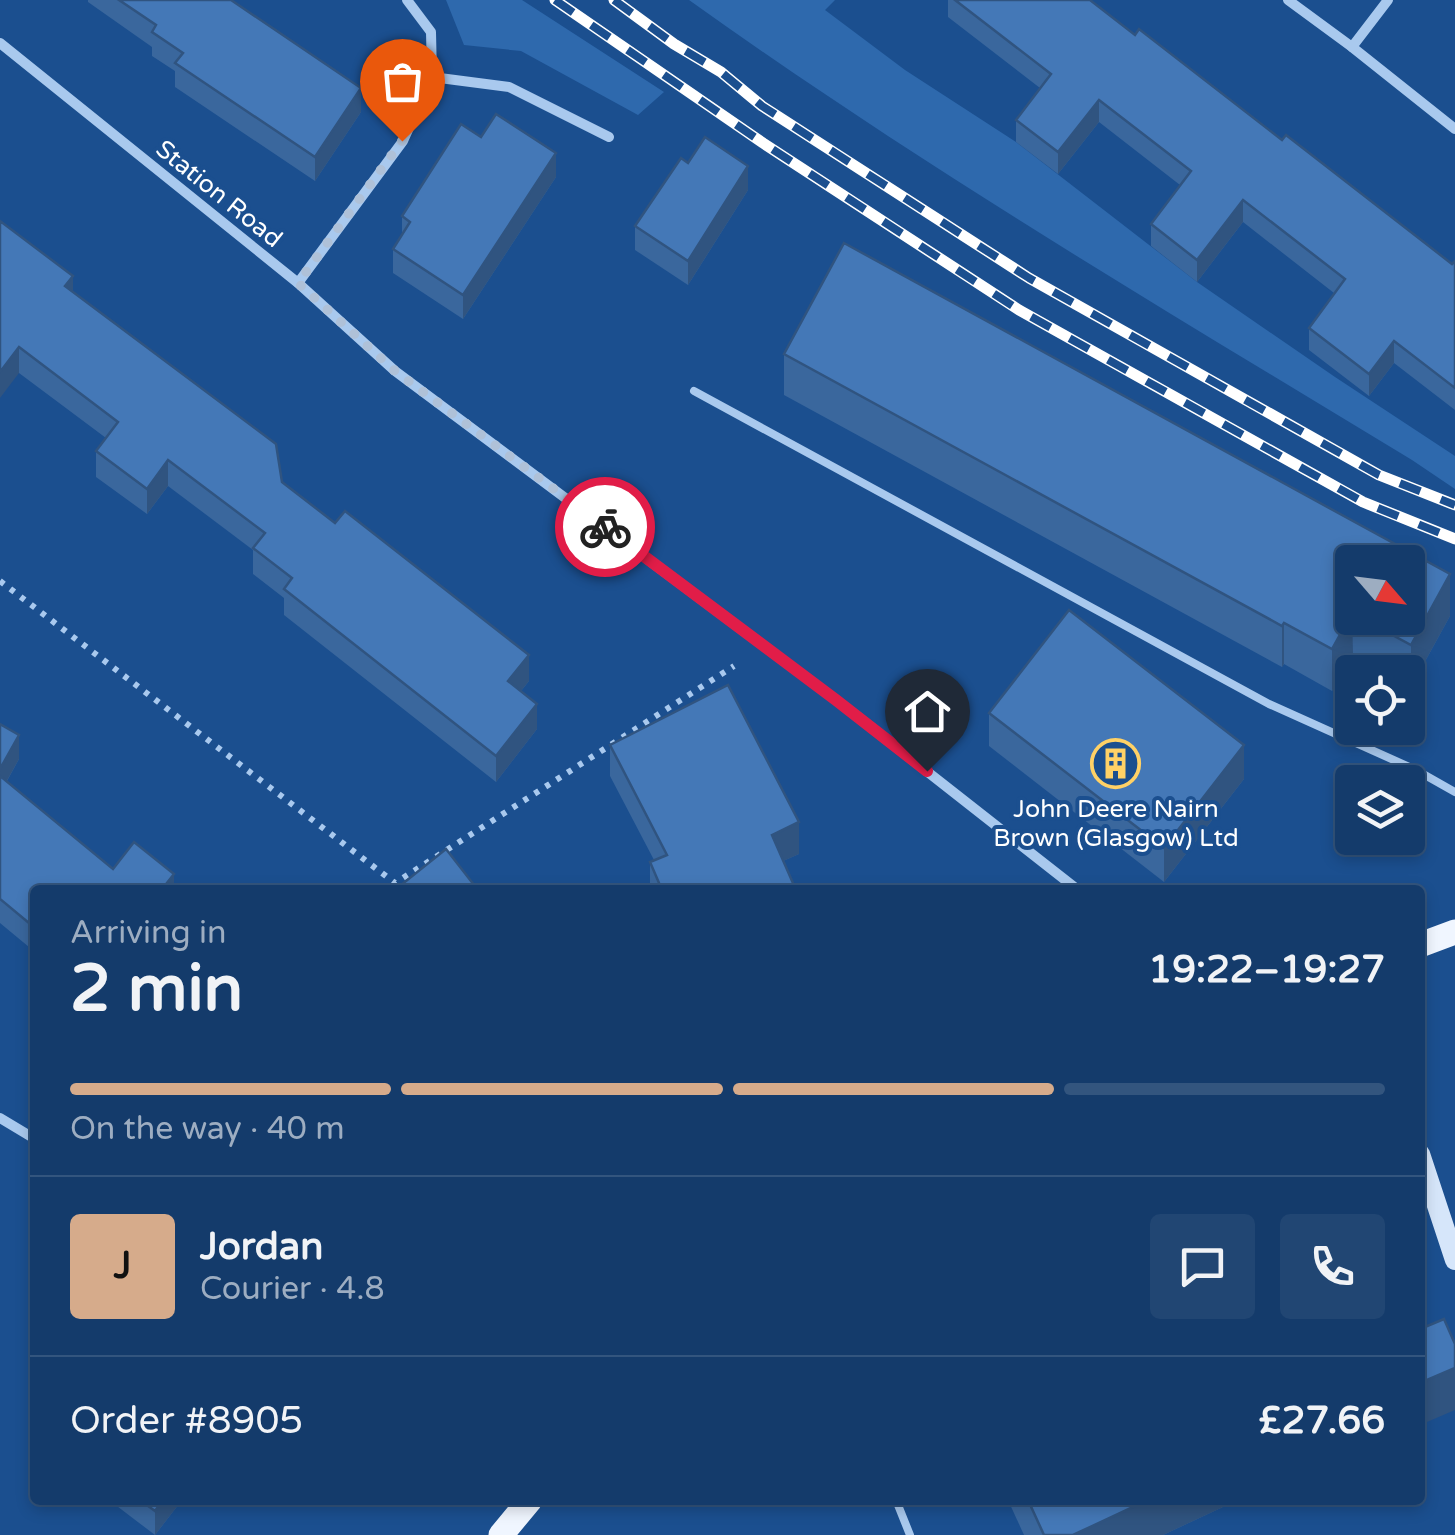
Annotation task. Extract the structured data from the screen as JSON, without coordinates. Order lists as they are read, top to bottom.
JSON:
{
  "streets": {
    "street": ["Station Road"]
  },
  "places": {
    "building": ["John Deere Nairn Brown (Glasgow) Ltd"]
  },
  "north": "bottom right",
  "page": {
    "heading": ["2 min", "Arriving in", "19:22–19:27"],
    "panel": [
      "Jordan",
      "Courier · 4.8",
      "Order #8905",
      "£27.66"
    ],
    "bar": "On the way · 40 m",
    "round": "J"
  }
}
